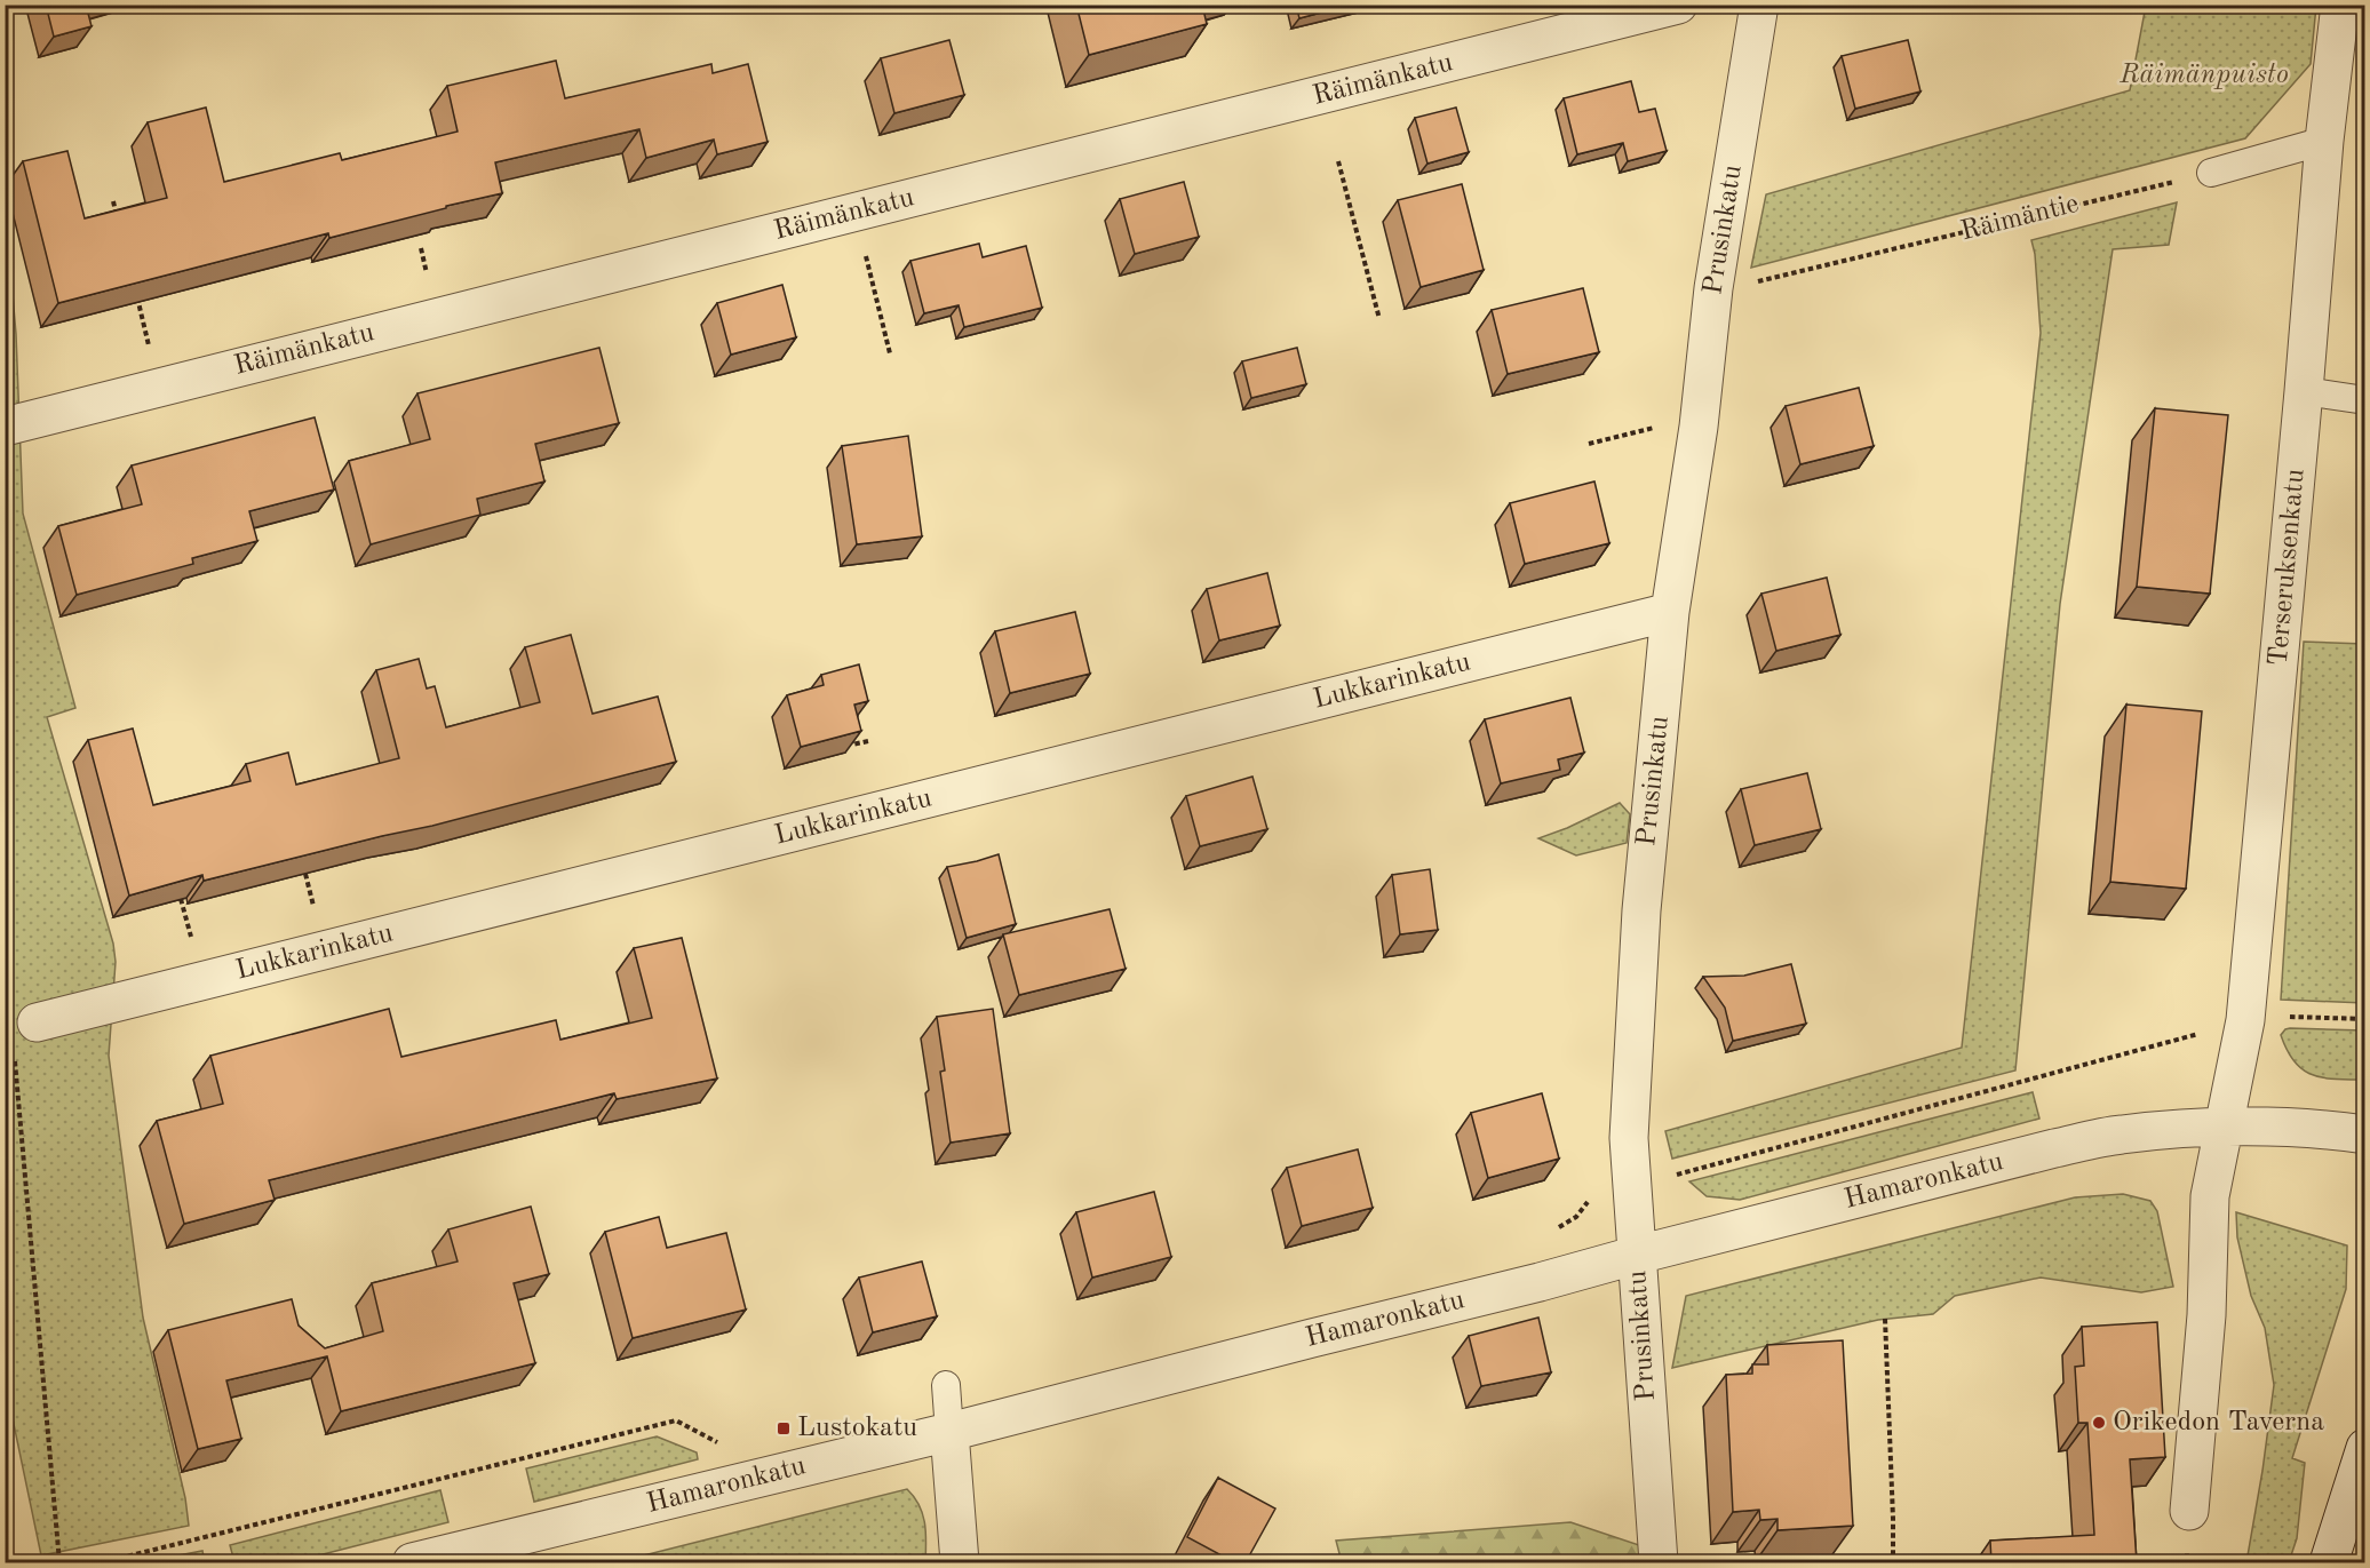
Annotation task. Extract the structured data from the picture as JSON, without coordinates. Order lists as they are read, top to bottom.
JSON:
{
  "streets": {
    "street": [
      "Räimänkatu",
      "Prusinkatu",
      "Terseruksenkatu",
      "Lukkarinkatu",
      "Hamaronkatu"
    ],
    "path": ["Räimäntie"]
  },
  "crossings": [
    ["Räimäntie", "Prusinkatu"],
    ["Prusinkatu", "Lukkarinkatu"],
    ["Prusinkatu", "Hamaronkatu"],
    ["Terseruksenkatu", "Hamaronkatu"]
  ],
  "parks": ["Räimänpuisto"],
  "places": {
    "other": ["Orikedon Taverna"],
    "transit": ["Lustokatu"]
  }
}
